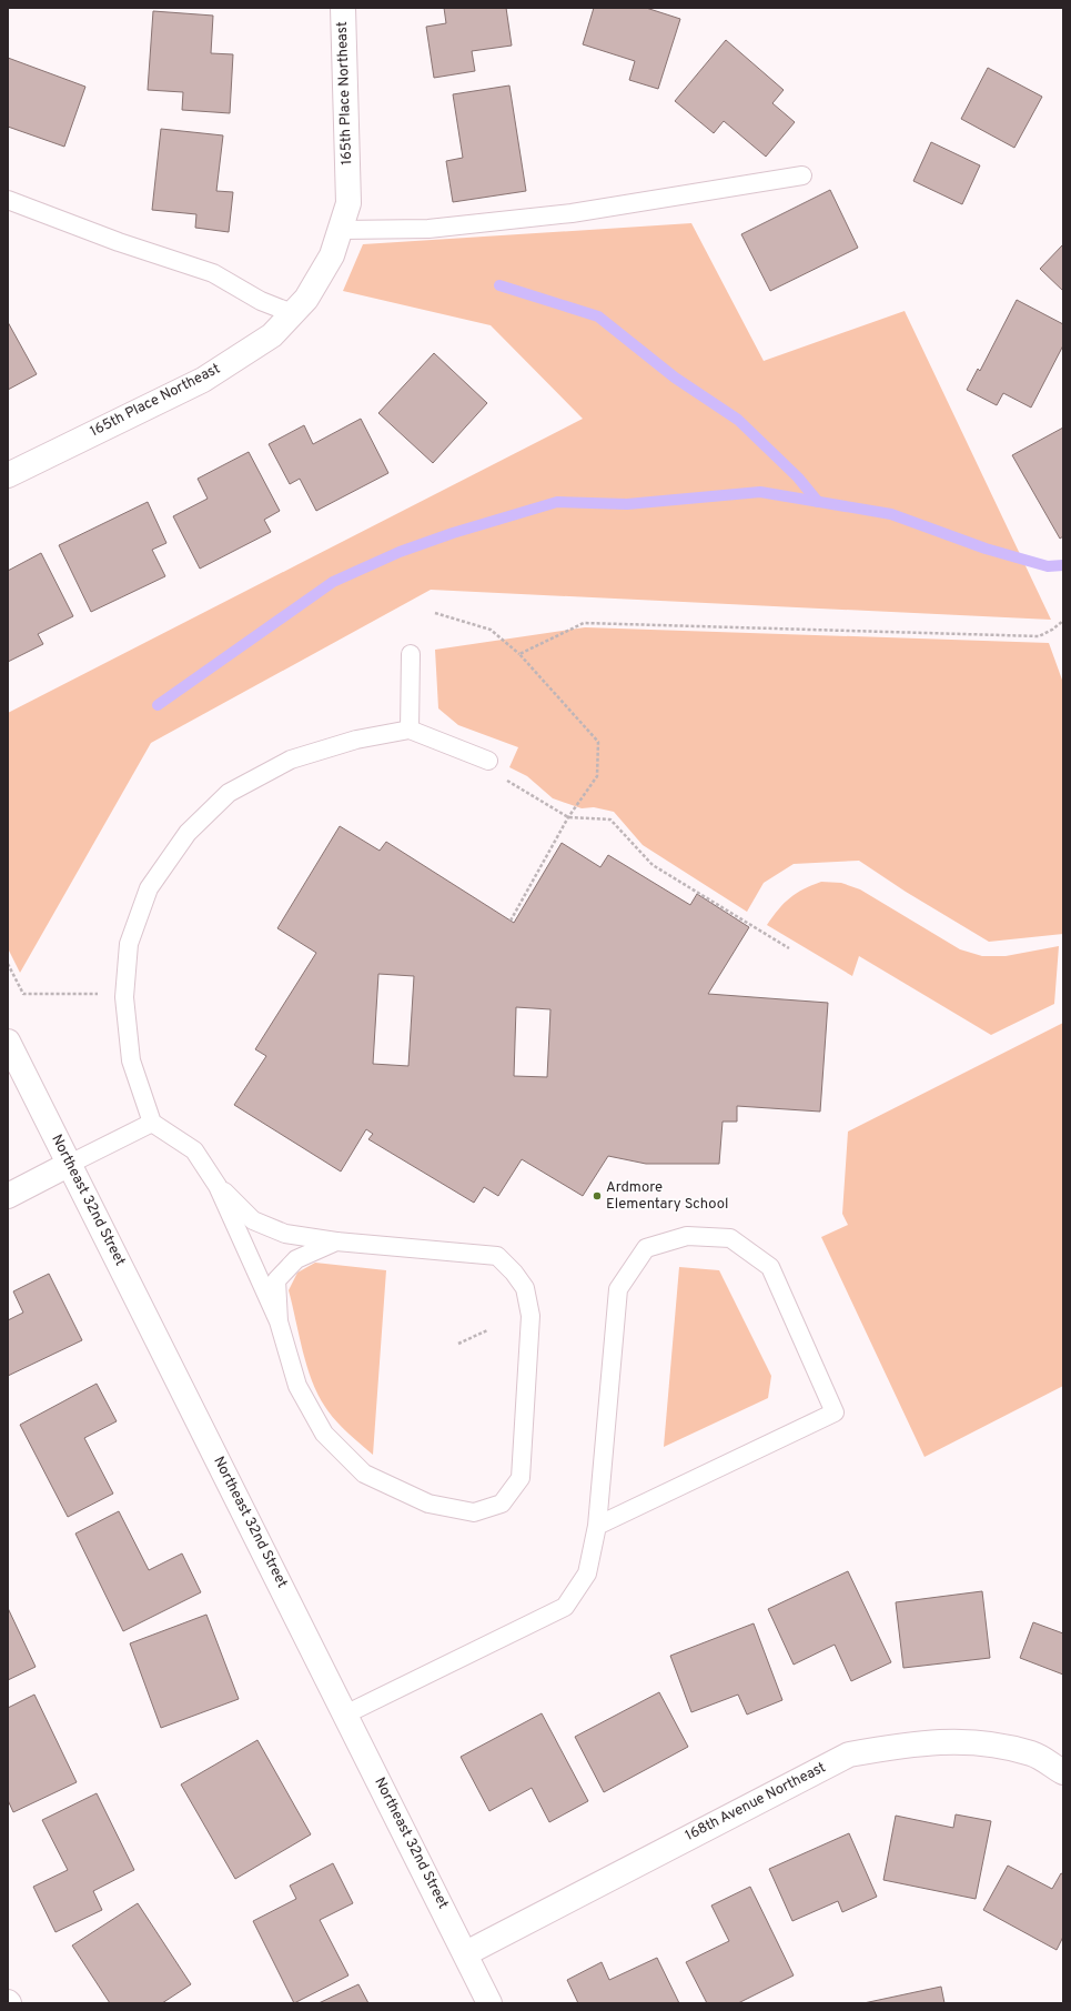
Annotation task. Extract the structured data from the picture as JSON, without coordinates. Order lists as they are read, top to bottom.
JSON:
{
  "streets": {
    "street": ["165th Place Northeast", "Northeast 32nd Street", "168th Avenue Northeast"]
  },
  "crossings": [
    ["Northeast 32nd Street", "168th Avenue Northeast"]
  ],
  "places": ["Ardmore Elementary School"]
}
